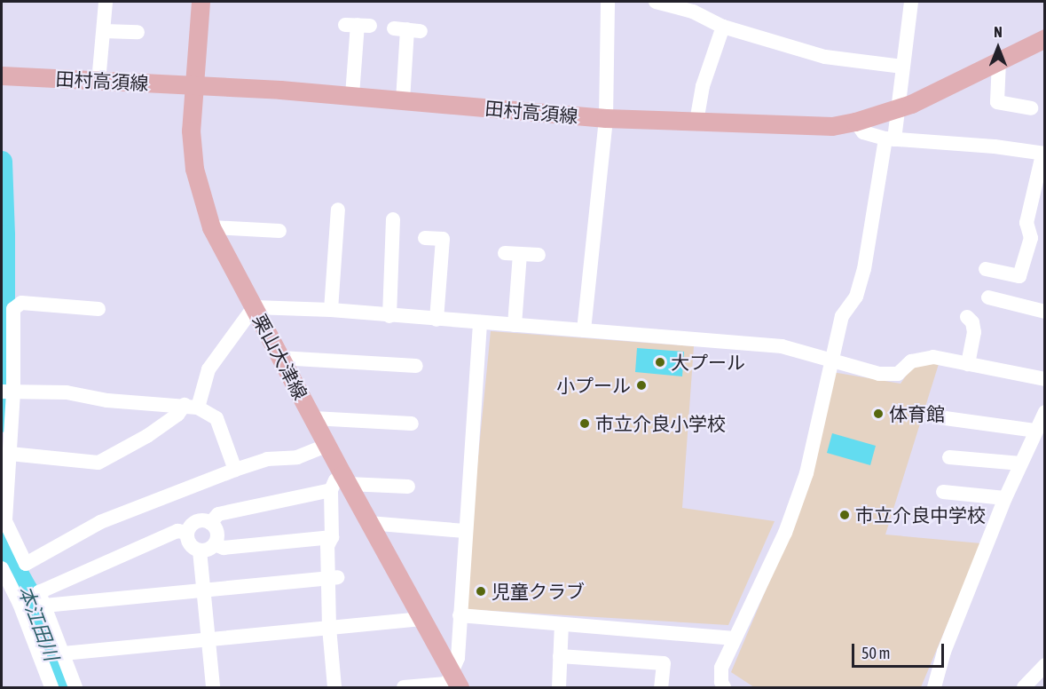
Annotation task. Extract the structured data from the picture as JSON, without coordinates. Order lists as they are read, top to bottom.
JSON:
{
  "streets": {
    "main road": ["田村高須線", "栗山大津線"]
  },
  "crossings": [
    ["田村高須線", "栗山大津線"]
  ],
  "water": ["本江田川"],
  "places": [
    "大プール",
    "小プール",
    "体育館",
    "市立介良小学校",
    "市立介良中学校",
    "児童クラブ"
  ],
  "scale_bar": "50 m",
  "north": "top"
}
